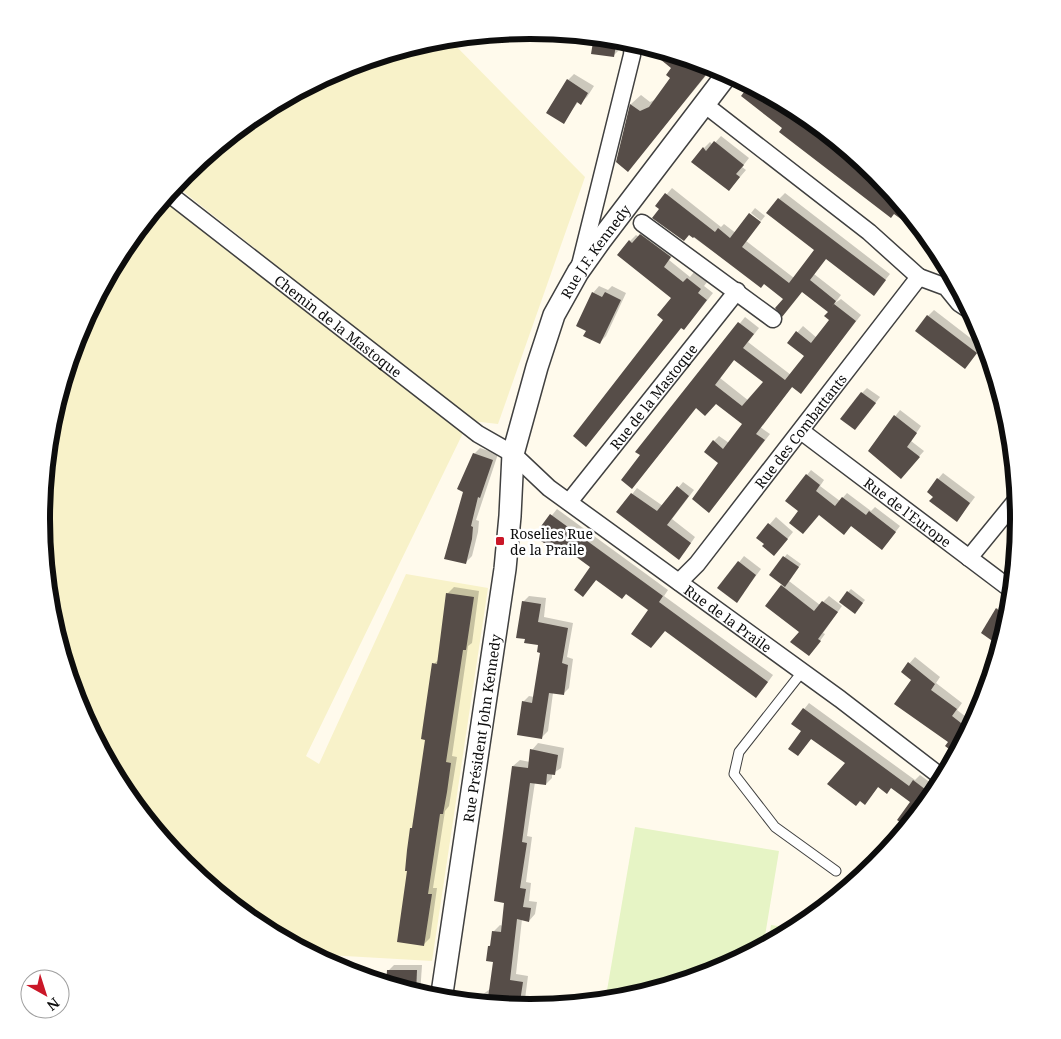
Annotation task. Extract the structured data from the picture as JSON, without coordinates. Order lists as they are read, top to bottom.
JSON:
{
  "streets": {
    "street": [
      "Rue J.F. Kennedy",
      "Chemin de la Mastoque",
      "Rue de la Mastoque",
      "Rue des Combattants",
      "Rue de l'Europe",
      "Rue de la Praile",
      "Rue Président John Kennedy"
    ]
  },
  "crossings": [
    ["Rue J.F. Kennedy", "Chemin de la Mastoque"],
    ["Rue J.F. Kennedy", "Rue de la Praile"],
    ["Rue J.F. Kennedy", "Rue Président John Kennedy"],
    ["Chemin de la Mastoque", "Rue de la Praile"],
    ["Chemin de la Mastoque", "Rue Président John Kennedy"],
    ["Rue de la Mastoque", "Rue de la Praile"],
    ["Rue des Combattants", "Rue de l'Europe"],
    ["Rue des Combattants", "Rue de la Praile"],
    ["Rue de la Praile", "Rue Président John Kennedy"]
  ],
  "places": {
    "transit": ["Roselies Rue de la Praile"]
  },
  "north": "bottom right"
}
